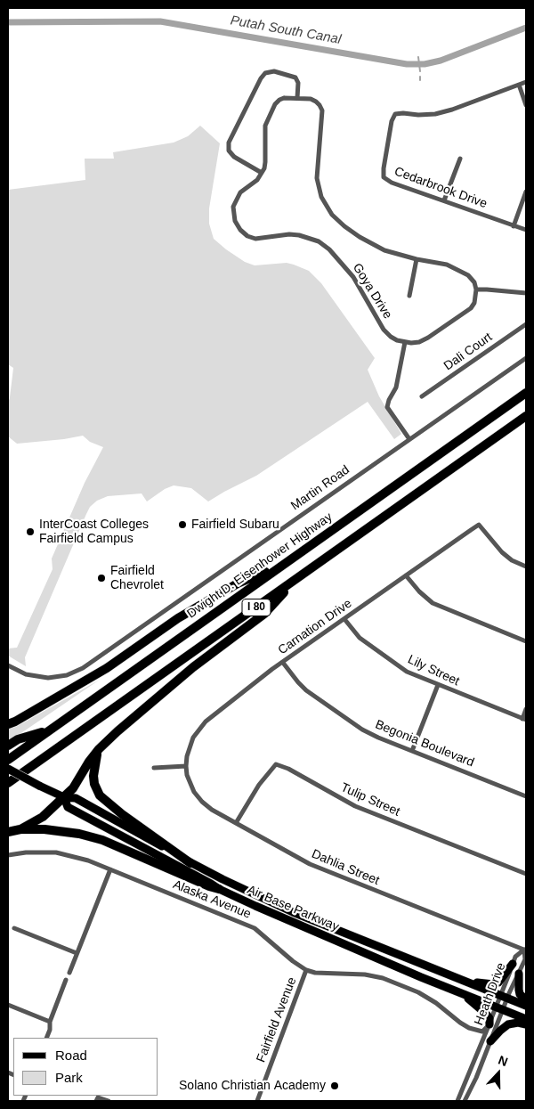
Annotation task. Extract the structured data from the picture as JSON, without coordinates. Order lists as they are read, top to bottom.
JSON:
{
  "streets": {
    "highway": ["Dwight D. Eisenhower Highway", "I 80"],
    "main road": ["Air Base Parkway"],
    "street": [
      "Cedarbrook Drive",
      "Goya Drive",
      "Dali Court",
      "Martin Road",
      "Carnation Drive",
      "Lily Street",
      "Begonia Boulevard",
      "Tulip Street",
      "Dahlia Street",
      "Alaska Avenue",
      "Heath Drive",
      "Fairfield Avenue"
    ]
  },
  "crossings": [
    ["Carnation Drive", "Lily Street"],
    ["Carnation Drive", "Begonia Boulevard"],
    ["Carnation Drive", "Dahlia Street"],
    ["Tulip Street", "Dahlia Street"],
    ["Dahlia Street", "Heath Drive"],
    ["Alaska Avenue", "Heath Drive"],
    ["Alaska Avenue", "Fairfield Avenue"],
    ["Air Base Parkway", "Heath Drive"]
  ],
  "water": ["Putah South Canal"],
  "places": [
    "Fairfield Subaru",
    "InterCoast Colleges Fairfield Campus",
    "Fairfield Chevrolet",
    "Solano Christian Academy"
  ],
  "legend": ["Road", "Park"],
  "north": "top"
}
